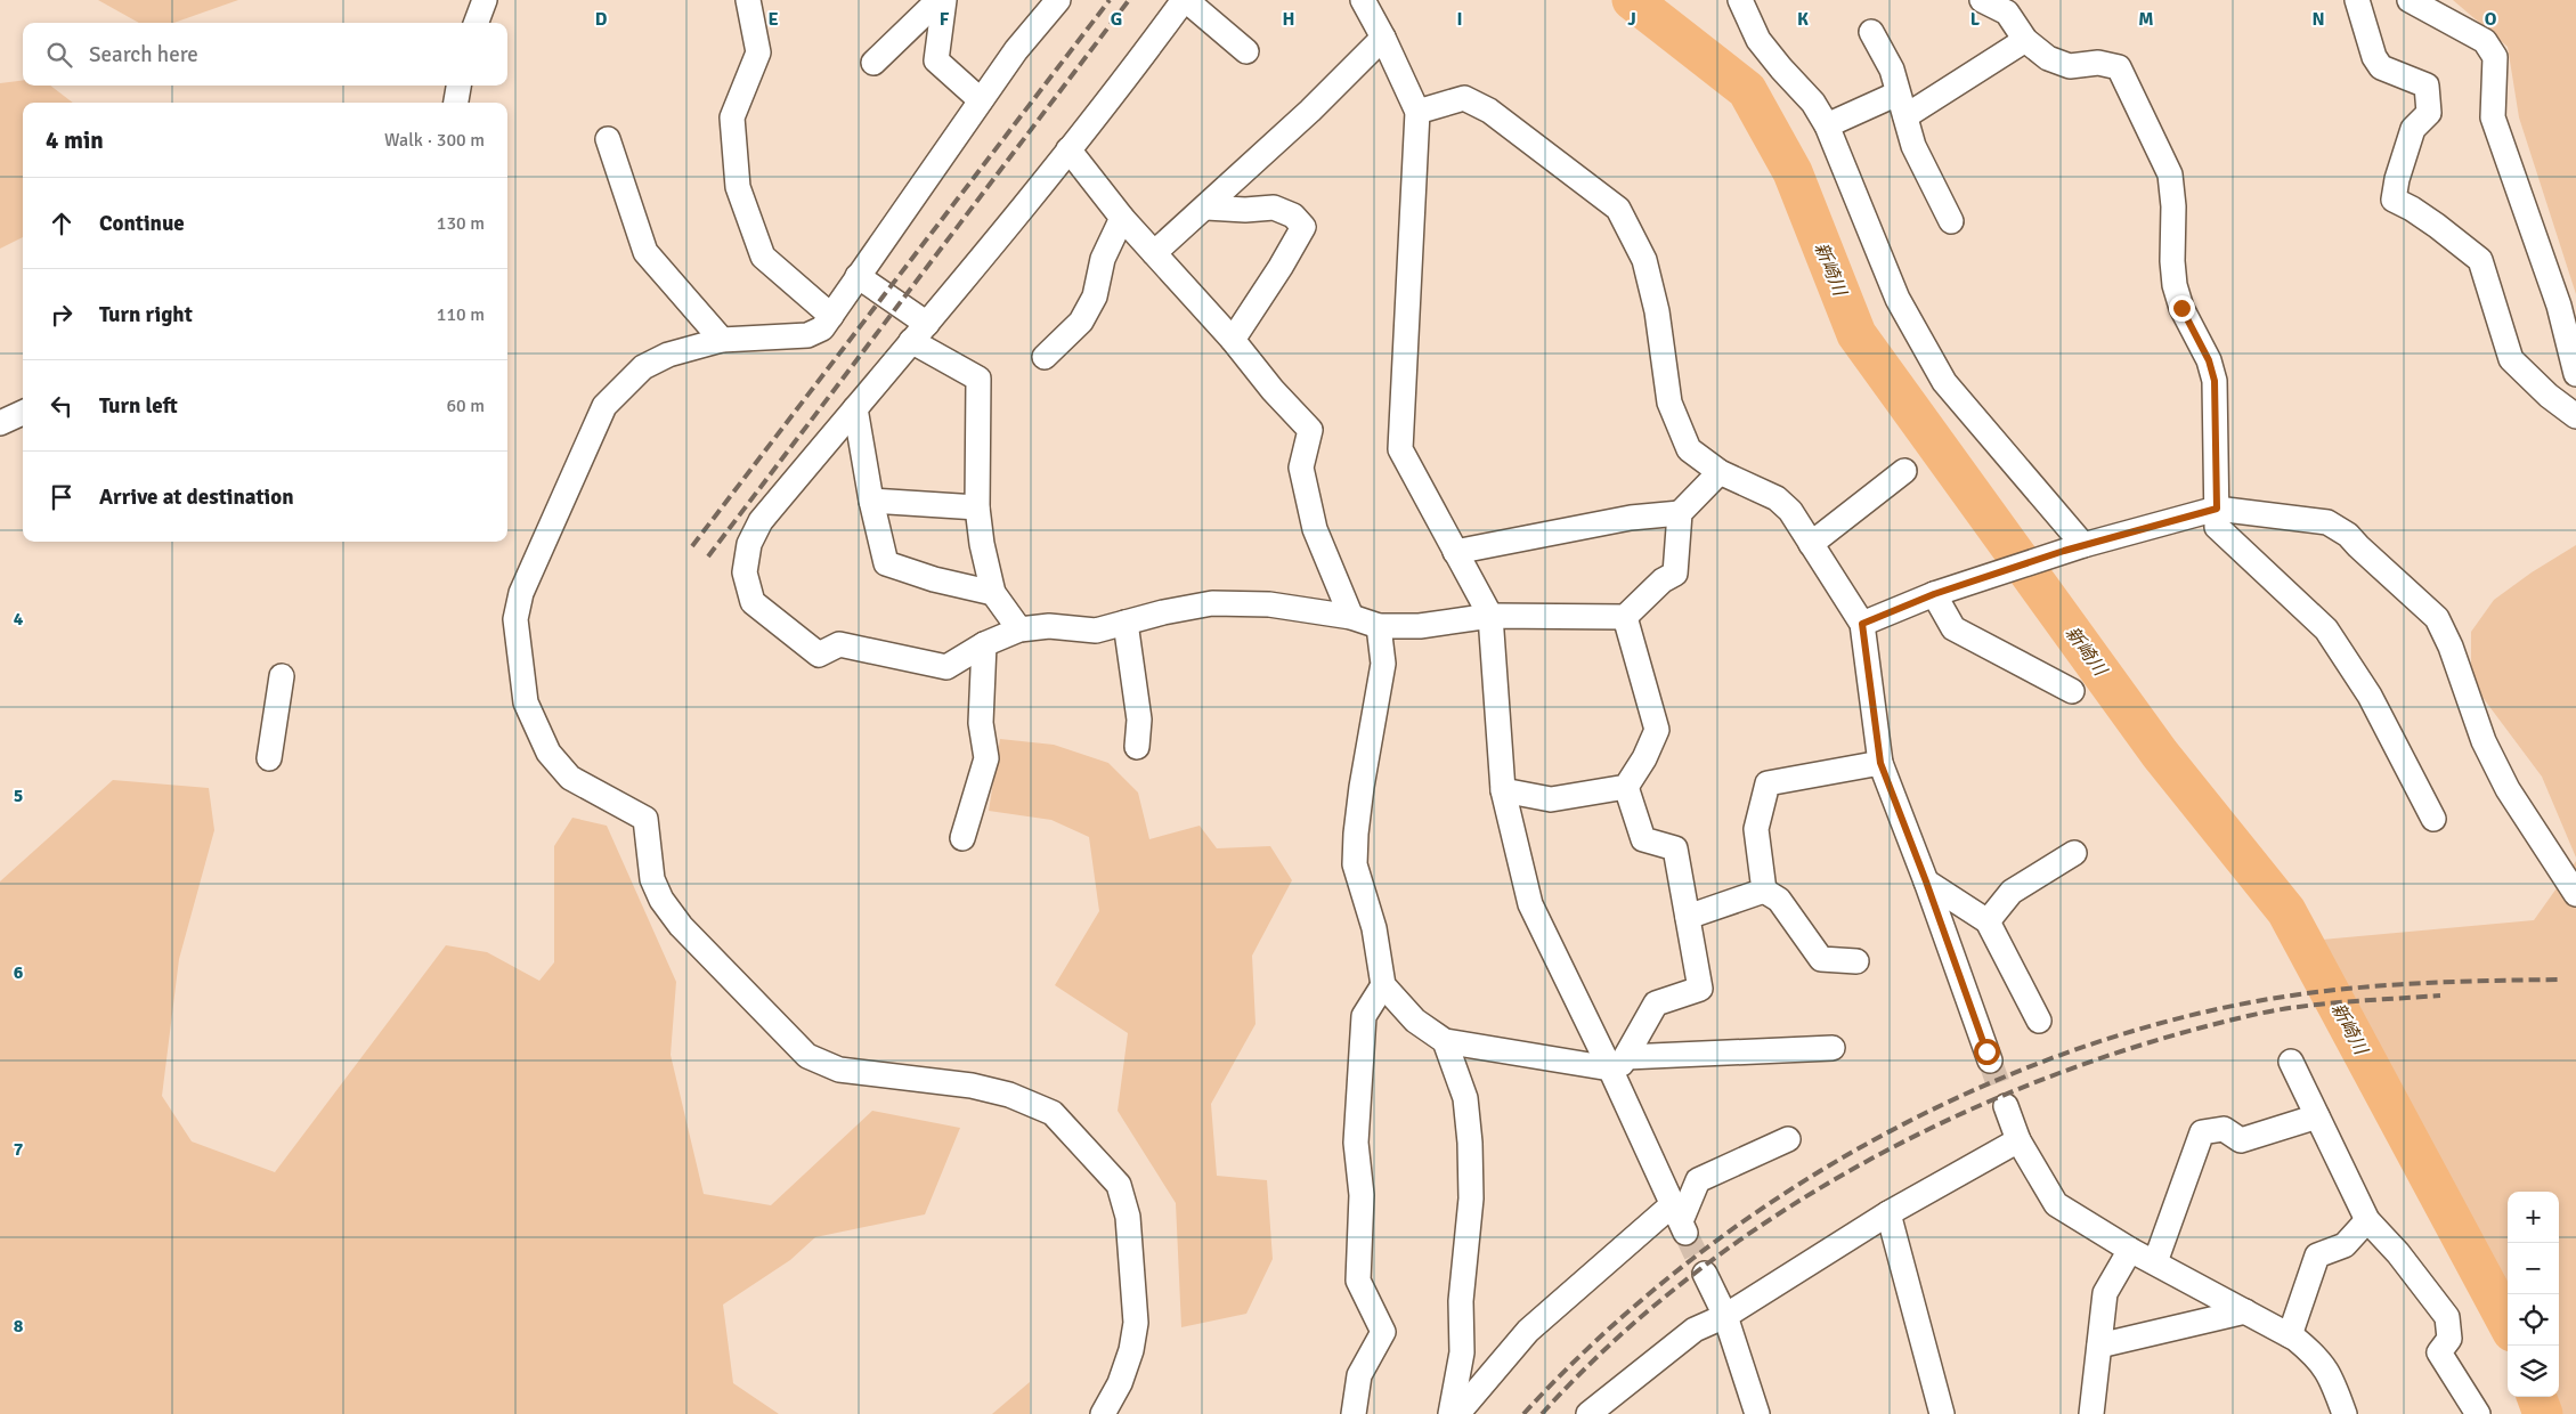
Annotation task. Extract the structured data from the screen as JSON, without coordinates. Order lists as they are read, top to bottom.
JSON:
{
  "water": ["新崎川"],
  "page": {
    "search": "Search here",
    "heading": ["4 min", "Walk · 300 m"],
    "list": [
      ["Continue", "130 m"],
      ["Turn right", "110 m"],
      ["Turn left", "60 m"],
      "Arrive at destination"
    ],
    "map_buttons": ["+", "−"]
  },
  "grid": {
    "columns": [
      "D",
      "E",
      "F",
      "G",
      "H",
      "I",
      "J",
      "K",
      "L",
      "M",
      "N",
      "O"
    ],
    "rows": [
      "4",
      "5",
      "6",
      "7",
      "8"
    ]
  }
}
